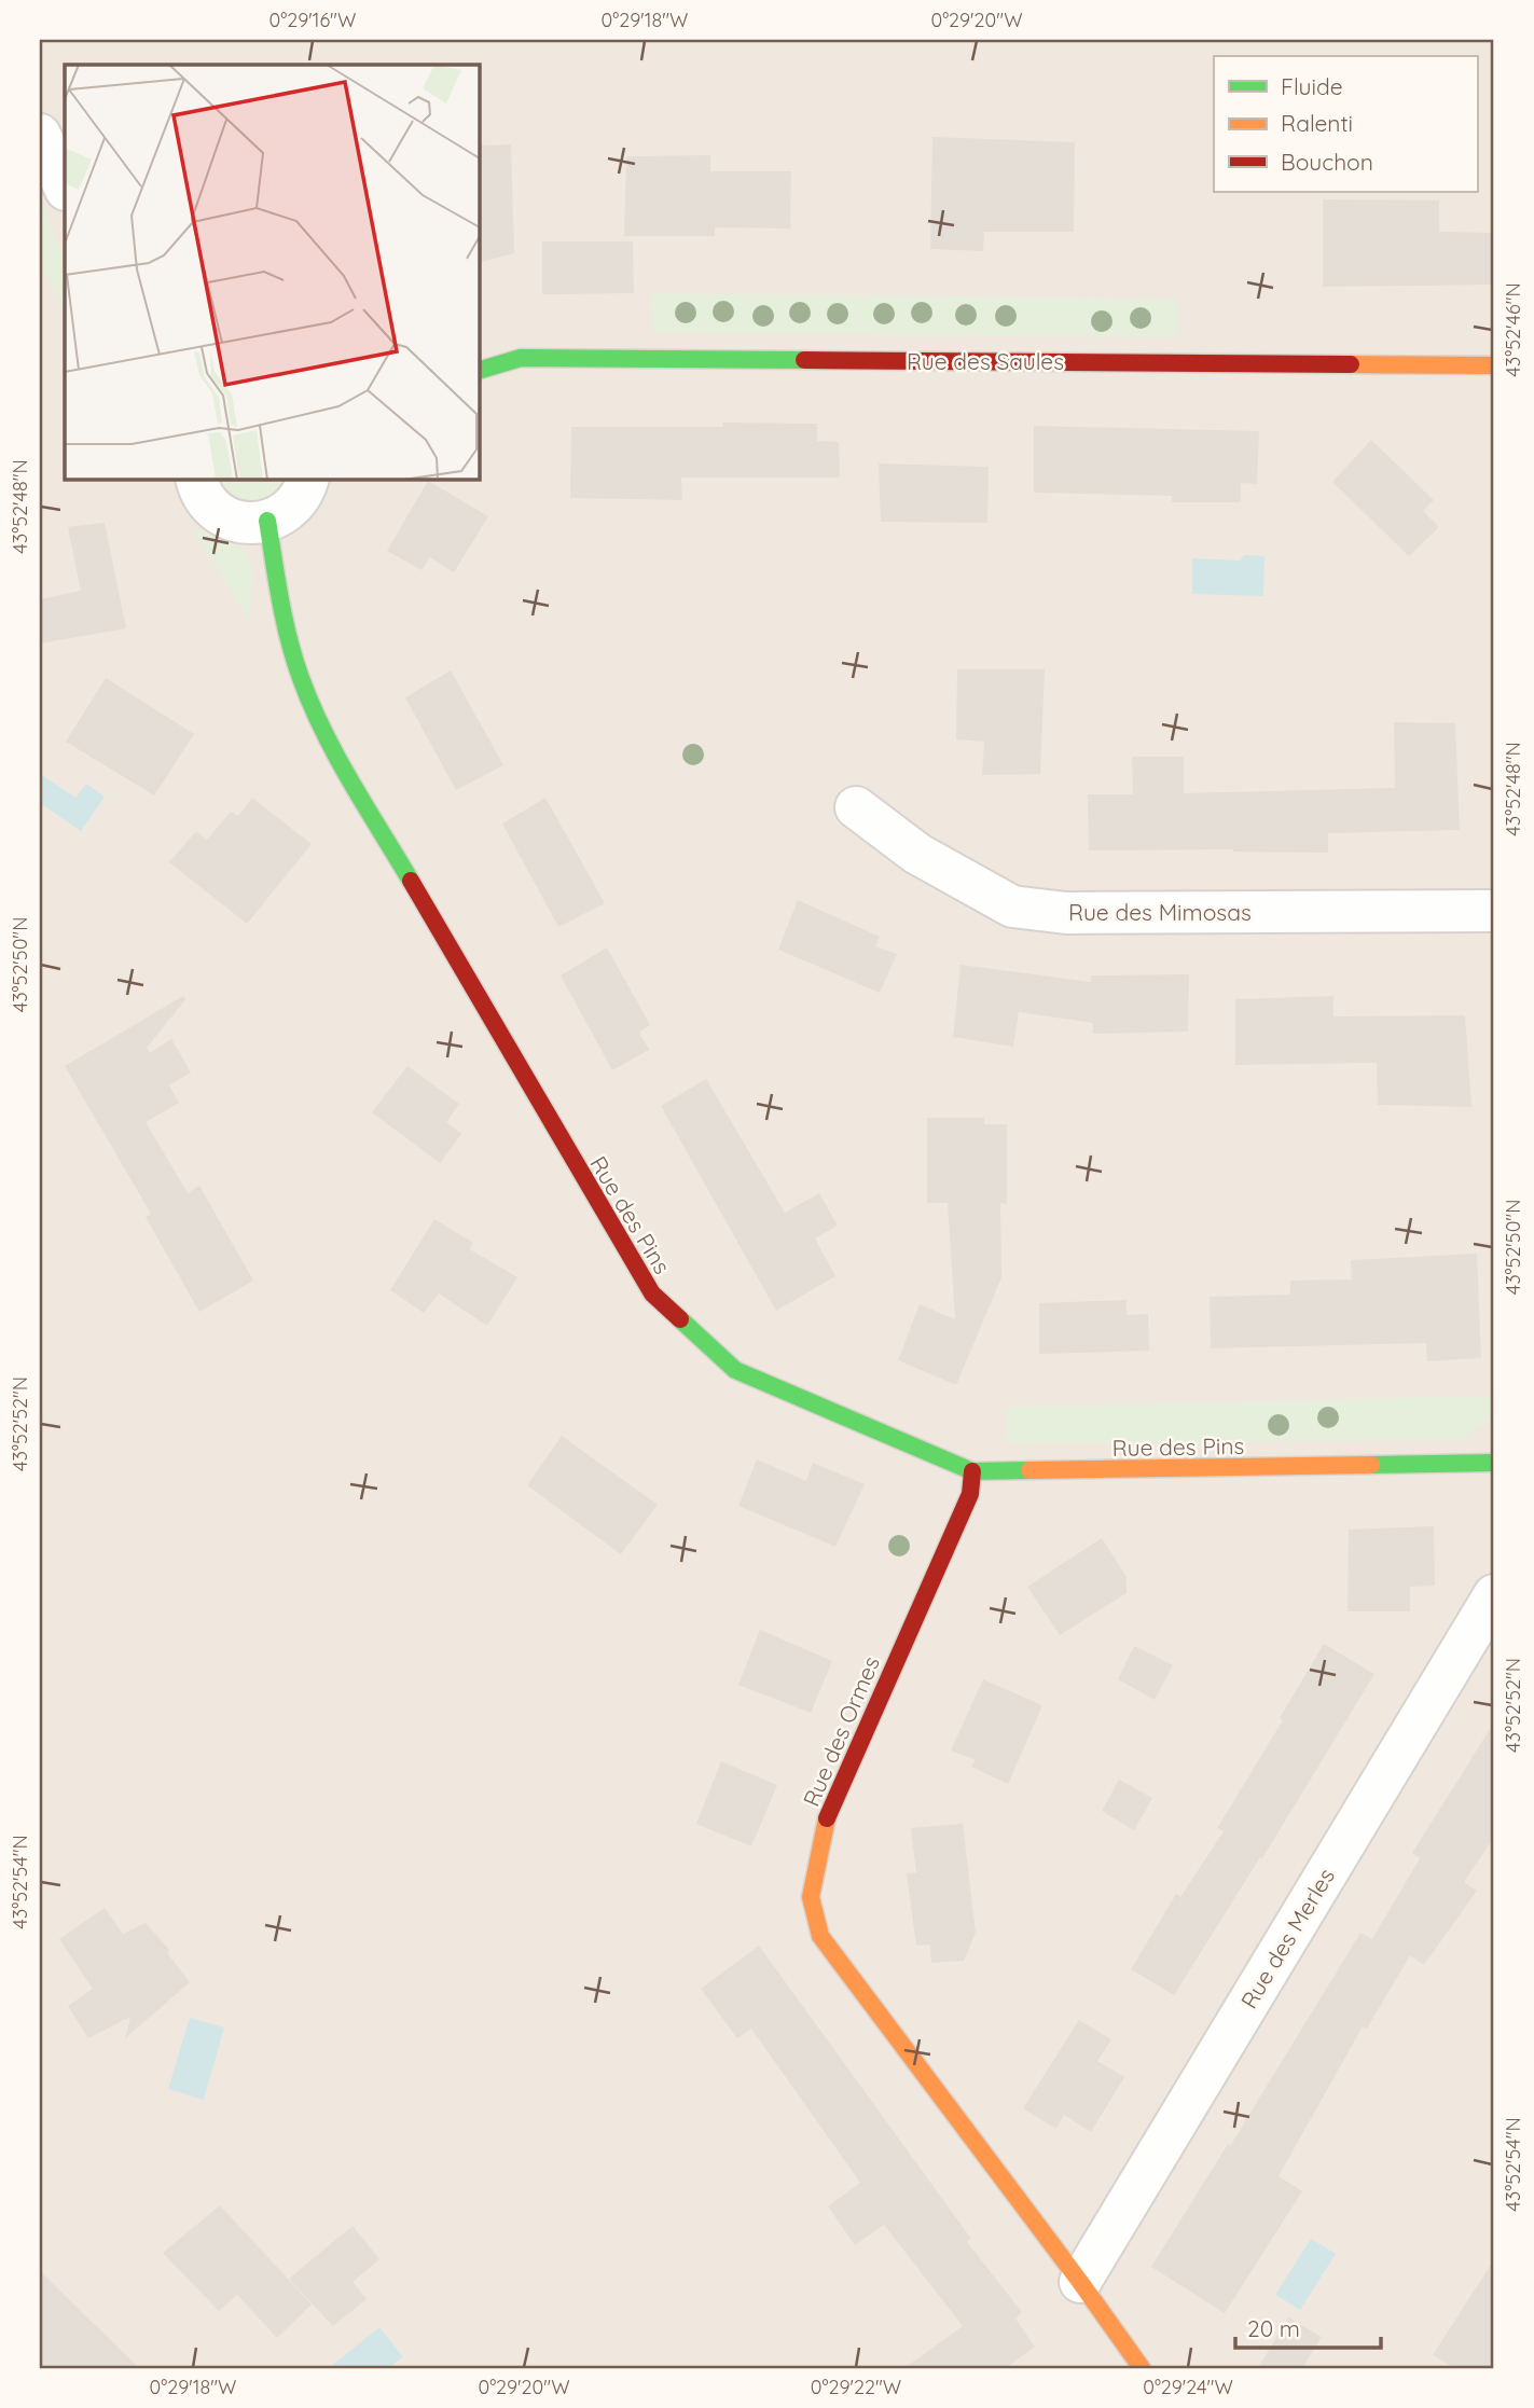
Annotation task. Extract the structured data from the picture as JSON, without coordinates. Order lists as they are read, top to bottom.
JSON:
{
  "streets": {
    "street": [
      "Rue des Saules",
      "Rue des Mimosas",
      "Rue des Pins",
      "Rue des Ormes",
      "Rue des Merles"
    ]
  },
  "crossings": [
    ["Rue des Pins", "Rue des Ormes"],
    ["Rue des Ormes", "Rue des Merles"]
  ],
  "legend": ["Fluide", "Ralenti", "Bouchon"],
  "scale_bar": "20 m",
  "coordinates": [
    "0°29'16\"W",
    "0°29'18\"W",
    "0°29'20\"W",
    "43°52'46\"N",
    "43°52'48\"N",
    "43°52'50\"N",
    "43°52'52\"N",
    "43°52'54\"N",
    "0°29'22\"W",
    "0°29'24\"W"
  ]
}
